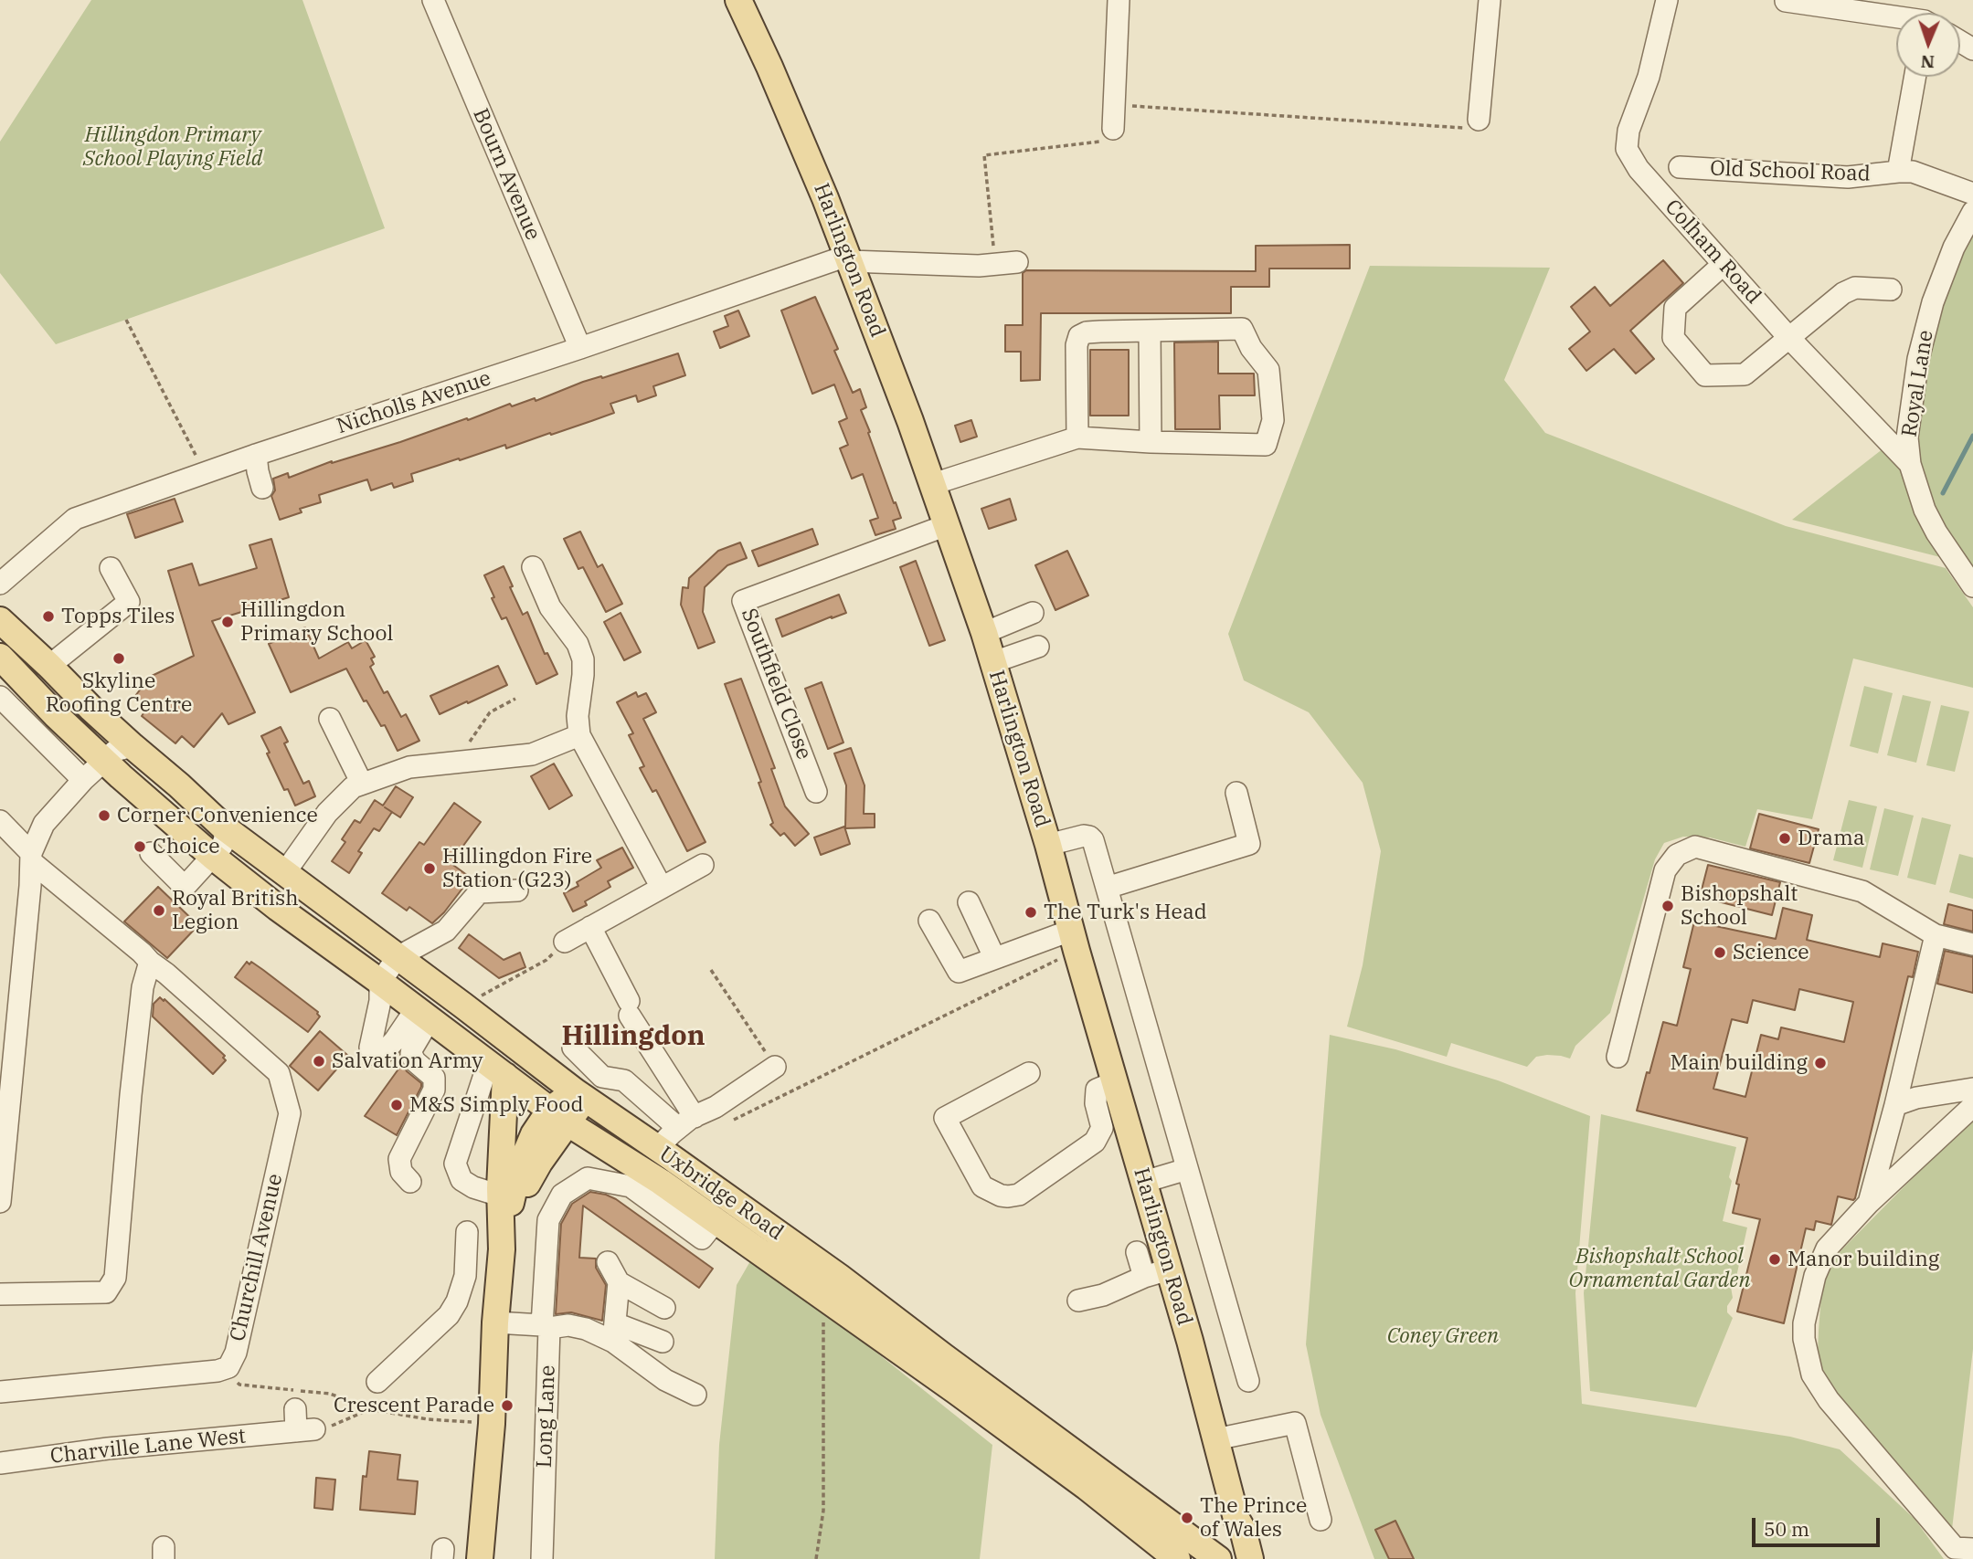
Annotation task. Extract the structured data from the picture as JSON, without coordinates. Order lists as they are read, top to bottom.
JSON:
{
  "streets": {
    "main road": ["Harlington Road", "Uxbridge Road"],
    "street": [
      "Old School Road",
      "Bourn Avenue",
      "Colham Road",
      "Royal Lane",
      "Nicholls Avenue",
      "Southfield Close",
      "Churchill Avenue",
      "Long Lane",
      "Charville Lane West"
    ]
  },
  "crossings": [
    ["Bourn Avenue", "Nicholls Avenue"],
    ["Colham Road", "Royal Lane"],
    ["Harlington Road", "Nicholls Avenue"],
    ["Harlington Road", "Southfield Close"]
  ],
  "districts": ["Hillingdon"],
  "parks": ["Hillingdon Primary School Playing Field", "Bishopshalt School Ornamental Garden", "Coney Green"],
  "places": [
    "Topps Tiles",
    "Hillingdon Primary School",
    "Skyline Roofing Centre",
    "Corner Convenience",
    "Drama",
    "Choice",
    "Hillingdon Fire Station (G23)",
    "Bishopshalt School",
    "Royal British Legion",
    "The Turk's Head",
    "Science",
    "Salvation Army",
    "Main building",
    "M&S Simply Food",
    "Manor building",
    "Crescent Parade",
    "The Prince of Wales"
  ],
  "scale_bar": "50 m",
  "north": "bottom"
}
